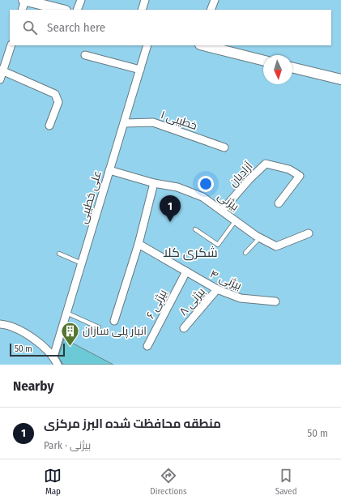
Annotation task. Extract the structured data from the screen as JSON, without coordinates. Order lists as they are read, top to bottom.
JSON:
{
  "streets": {
    "street": [
      "خطیبی ۱",
      "آزادیان",
      "علی خطیبی",
      "بیژنی",
      "بیژنی ۴",
      "بیژنی ۸",
      "بیژنی ۶"
    ]
  },
  "crossings": [
    ["خطیبی ۱", "علی خطیبی"],
    ["آزادیان", "بیژنی"],
    ["علی خطیبی", "بیژنی"],
    ["بیژنی ۴", "بیژنی ۸"],
    ["بیژنی ۴", "بیژنی ۶"]
  ],
  "districts": ["شکری کلا"],
  "places": {
    "building": ["انبار پلی سازان"]
  },
  "scale_bar": "50 m",
  "north": "bottom",
  "page": {
    "search": "Search here",
    "pins": "1",
    "scale": "50 m",
    "heading": "Nearby",
    "list": [
      {
        "mark": "1",
        "name": "منطقه محافظت شده البرز مرکزی",
        "note": "Park · بیژنی",
        "value": "50 m"
      }
    ],
    "nav": ["Map", "Directions", "Saved"]
  }
}
